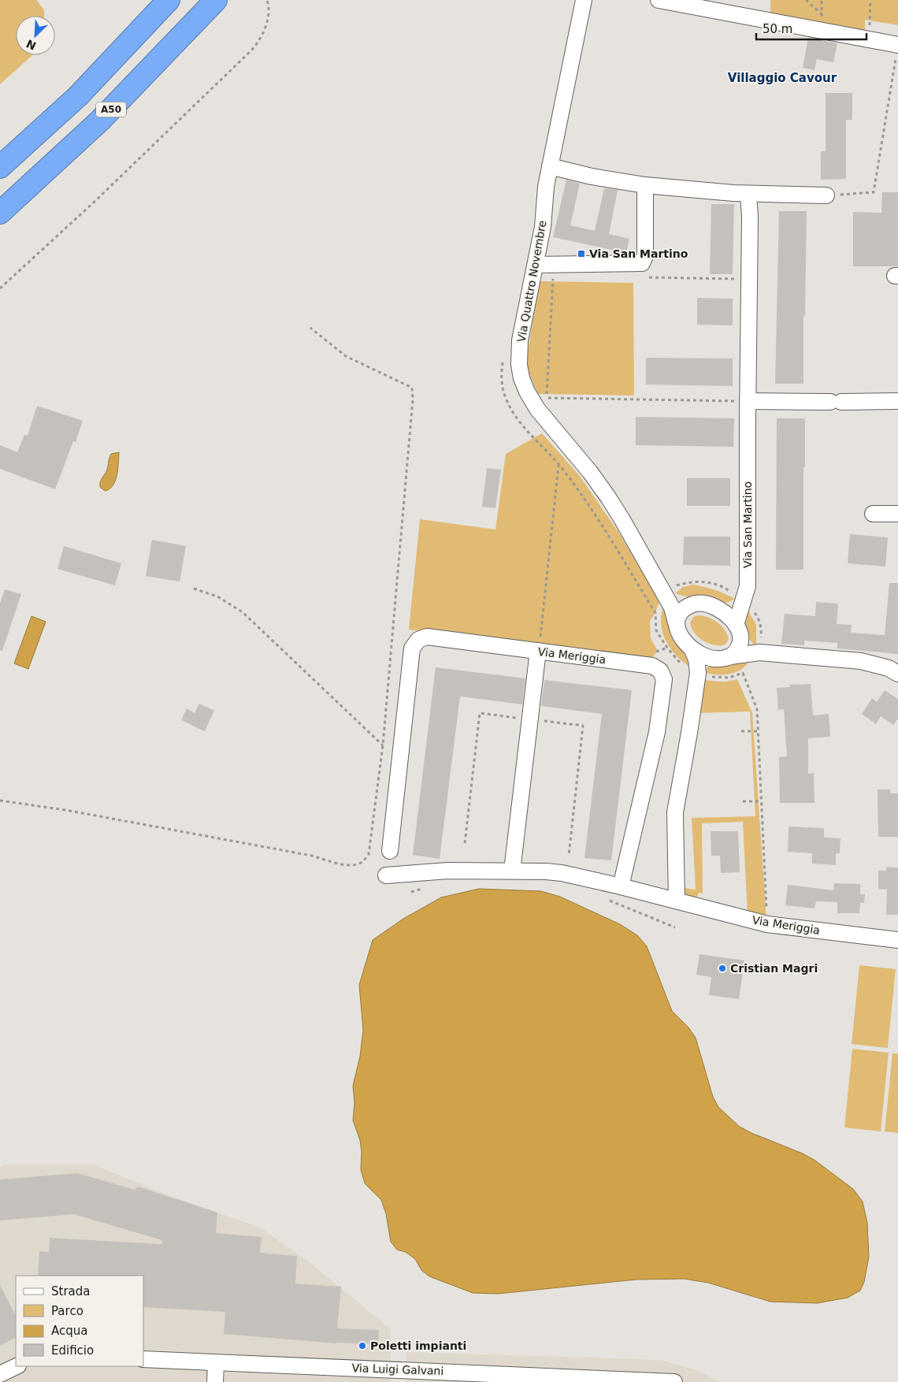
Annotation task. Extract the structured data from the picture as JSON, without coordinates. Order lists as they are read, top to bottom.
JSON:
{
  "streets": {
    "highway": ["A50"],
    "street": [
      "Via Quattro Novembre",
      "Via San Martino",
      "Via Meriggia",
      "Via Luigi Galvani"
    ]
  },
  "crossings": [
    ["Via Quattro Novembre", "Via San Martino"]
  ],
  "districts": ["Villaggio Cavour"],
  "places": {
    "transit": ["Via San Martino"],
    "other": ["Cristian Magri", "Poletti impianti"]
  },
  "legend": [
    "Strada",
    "Parco",
    "Acqua",
    "Edificio"
  ],
  "scale_bar": "50 m",
  "north": "bottom left"
}
